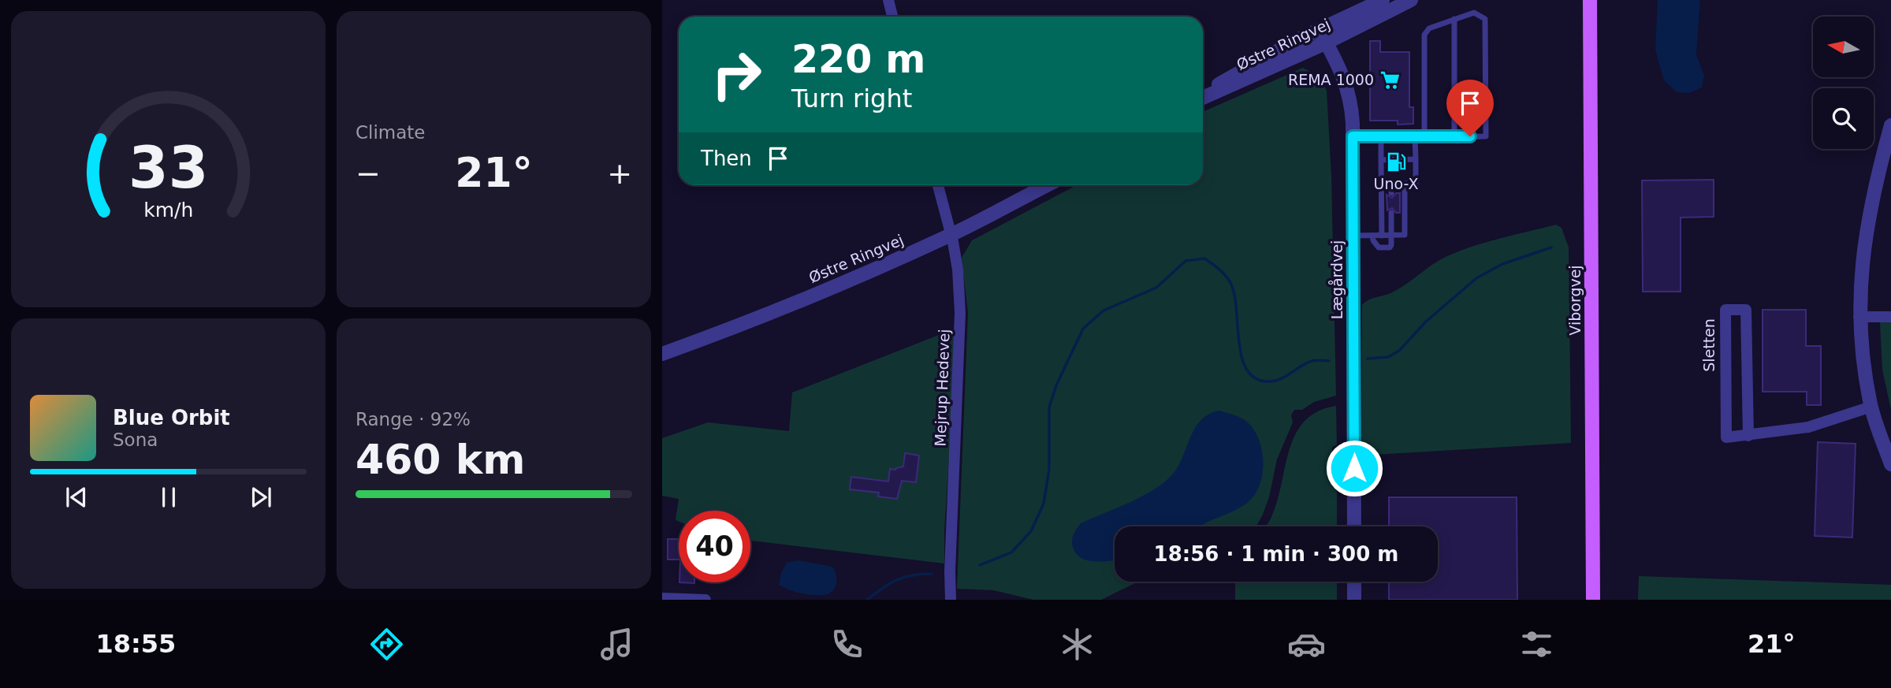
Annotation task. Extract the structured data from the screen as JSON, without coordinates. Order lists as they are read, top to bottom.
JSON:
{
  "streets": {
    "main road": ["Viborgvej"],
    "street": [
      "Østre Ringvej",
      "Lægårdvej",
      "Sletten",
      "Mejrup Hedevej"
    ]
  },
  "crossings": [
    ["Østre Ringvej", "Lægårdvej"],
    ["Østre Ringvej", "Mejrup Hedevej"]
  ],
  "places": {
    "supermarket": ["REMA 1000"],
    "fuel station": ["Uno-X"]
  },
  "north": "left",
  "page": {
    "tile": [
      "Climate",
      ["Range · 92%", "460 km"]
    ],
    "turn": ["220 m", "Turn right"],
    "then": "Then",
    "heat": ["−", "21°", "+"],
    "song": ["Blue Orbit", "Sona"],
    "limit": "40",
    "trip": "18:56 · 1 min · 300 m",
    "tabs": ["18:55", "21°"],
    "gauge": ["33", "km/h"]
  }
}
